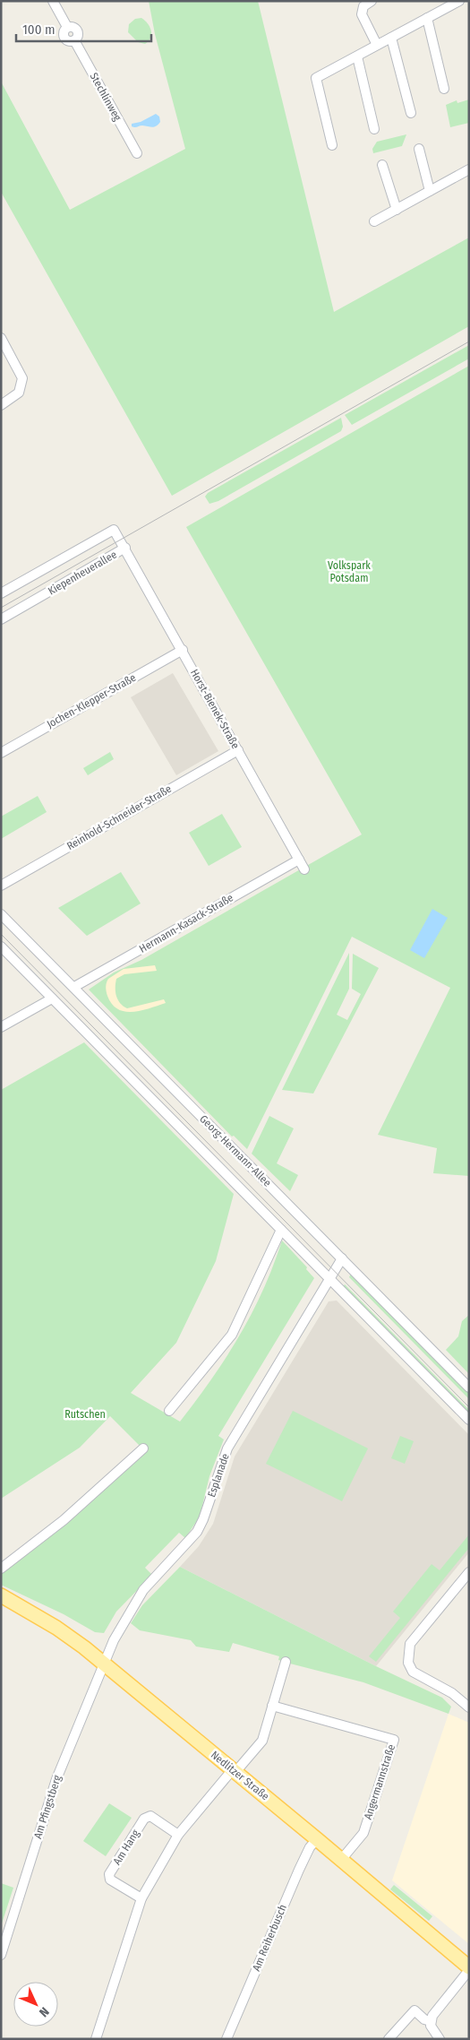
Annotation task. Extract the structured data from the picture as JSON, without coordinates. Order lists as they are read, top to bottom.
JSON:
{
  "streets": {
    "main road": ["Nedlitzer Straße"],
    "street": [
      "Stechlinweg",
      "Kiepenheuerallee",
      "Jochen-Klepper-Straße",
      "Horst-Bienek-Straße",
      "Reinhold-Schneider-Straße",
      "Hermann-Kasack-Straße",
      "Georg-Hermann-Allee",
      "Esplanade",
      "Angermannstraße",
      "Am Pfingstberg",
      "Am Hang",
      "Am Reiherbusch"
    ]
  },
  "crossings": [
    ["Kiepenheuerallee", "Horst-Bienek-Straße"],
    ["Jochen-Klepper-Straße", "Horst-Bienek-Straße"],
    ["Horst-Bienek-Straße", "Reinhold-Schneider-Straße"],
    ["Horst-Bienek-Straße", "Hermann-Kasack-Straße"],
    ["Hermann-Kasack-Straße", "Georg-Hermann-Allee"],
    ["Georg-Hermann-Allee", "Esplanade"],
    ["Esplanade", "Nedlitzer Straße"],
    ["Esplanade", "Am Pfingstberg"],
    ["Nedlitzer Straße", "Angermannstraße"],
    ["Nedlitzer Straße", "Am Pfingstberg"],
    ["Nedlitzer Straße", "Am Reiherbusch"]
  ],
  "parks": ["Volkspark Potsdam", "Rutschen"],
  "scale_bar": "100 m",
  "north": "bottom right"
}
